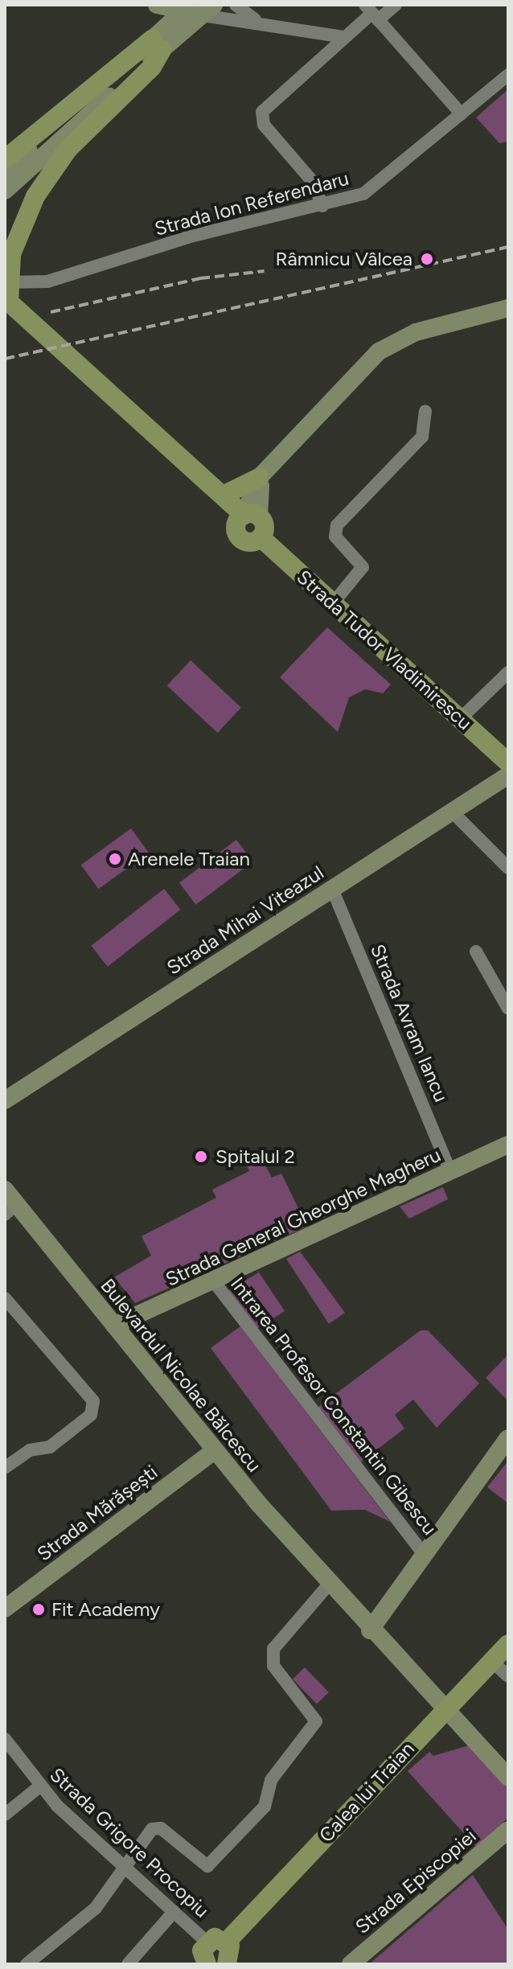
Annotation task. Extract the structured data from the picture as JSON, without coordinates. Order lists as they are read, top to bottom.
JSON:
{
  "streets": {
    "main road": ["Strada Tudor Vladimirescu", "Calea lui Traian"],
    "street": [
      "Strada Ion Referendaru",
      "Strada Mihai Viteazul",
      "Strada Avram Iancu",
      "Strada General Gheorghe Magheru",
      "Bulevardul Nicolae Bălcescu",
      "Intrarea Profesor Constantin Gibescu",
      "Strada Mărășești",
      "Strada Grigore Procopiu",
      "Strada Episcopiei"
    ]
  },
  "crossings": [
    ["Strada Mihai Viteazul", "Strada Avram Iancu"],
    ["Strada Avram Iancu", "Strada General Gheorghe Magheru"],
    ["Strada General Gheorghe Magheru", "Bulevardul Nicolae Bălcescu"],
    ["Strada General Gheorghe Magheru", "Intrarea Profesor Constantin Gibescu"],
    ["Bulevardul Nicolae Bălcescu", "Strada Mărășești"],
    ["Bulevardul Nicolae Bălcescu", "Calea lui Traian"]
  ],
  "places": [
    "Râmnicu Vâlcea",
    "Arenele Traian",
    "Spitalul 2",
    "Fit Academy"
  ]
}
